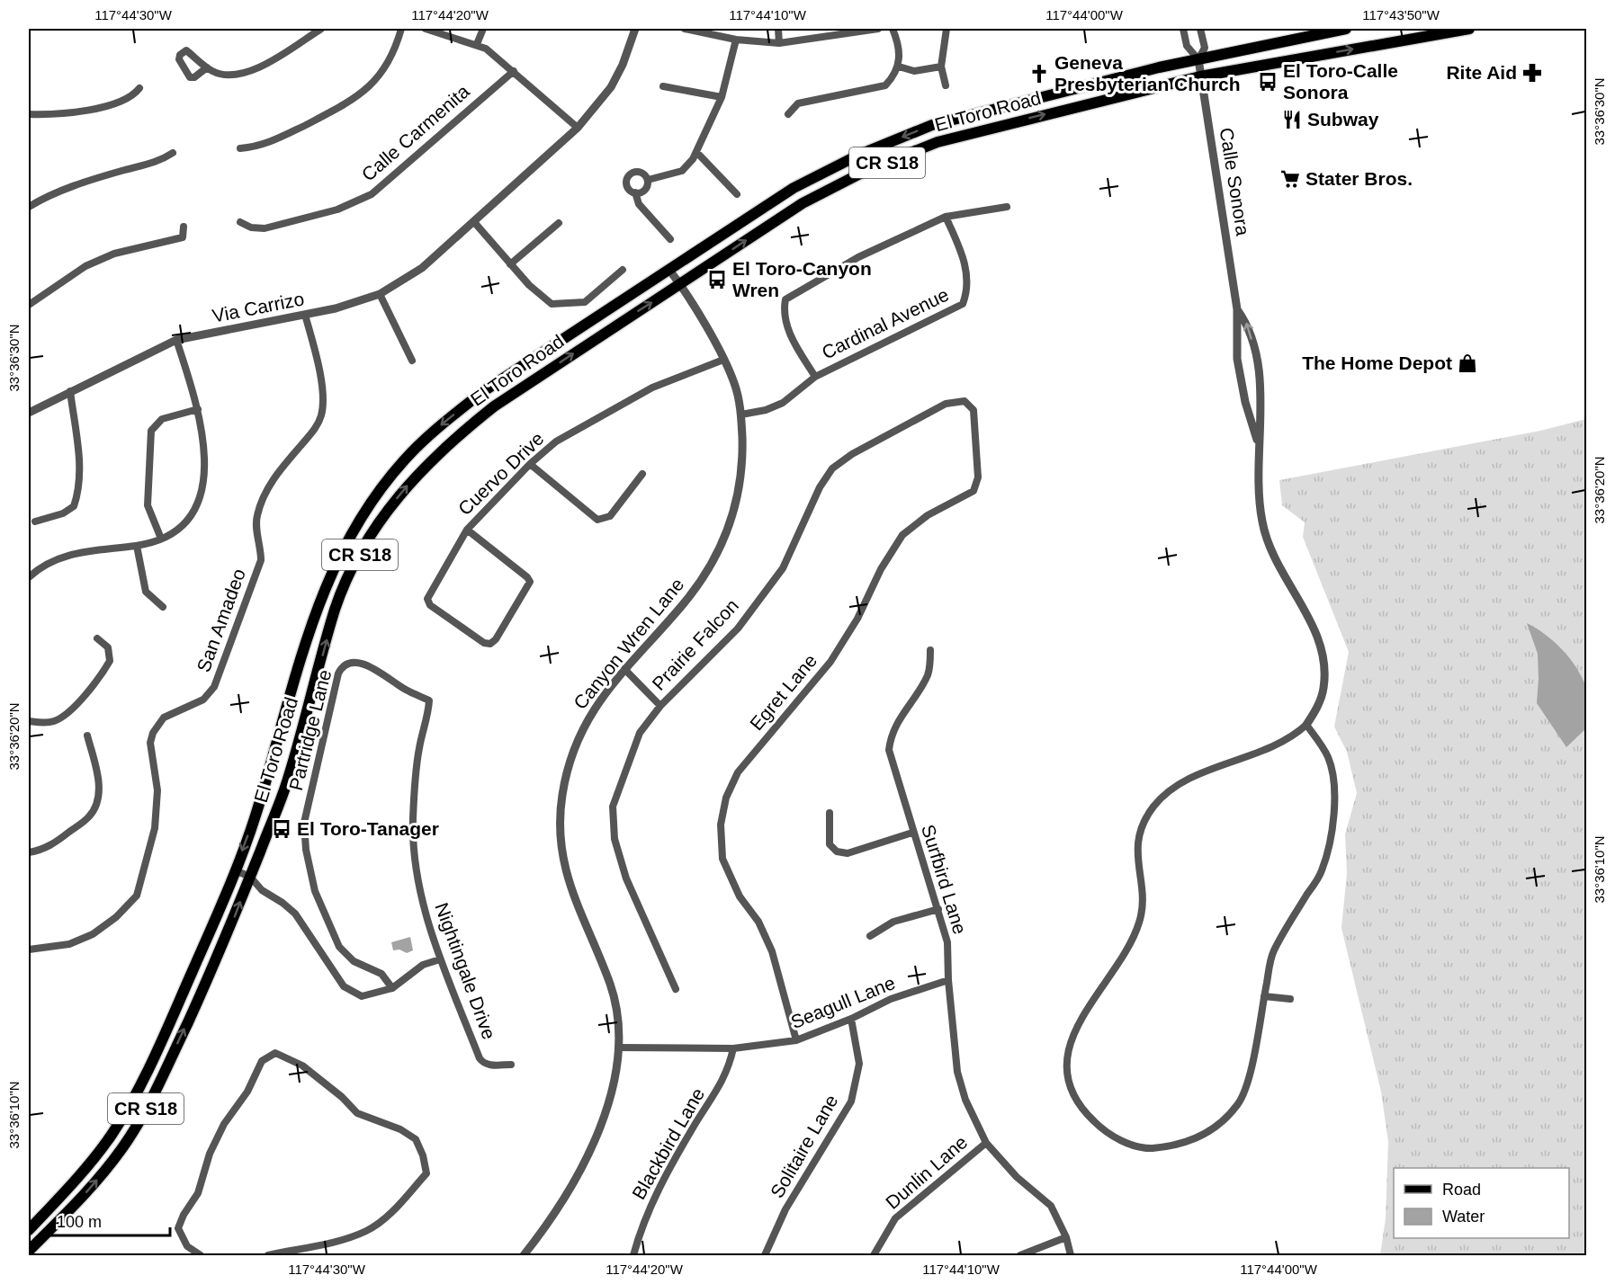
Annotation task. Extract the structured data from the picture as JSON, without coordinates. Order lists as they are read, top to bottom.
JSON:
{
  "streets": {
    "main road": ["El Toro Road", "CR S18"],
    "street": [
      "Calle Carmenita",
      "Calle Sonora",
      "Via Carrizo",
      "Cardinal Avenue",
      "Cuervo Drive",
      "San Amadeo",
      "Canyon Wren Lane",
      "Prairie Falcon",
      "Egret Lane",
      "Partridge Lane",
      "Surfbird Lane",
      "Nightingale Drive",
      "Seagull Lane",
      "Blackbird Lane",
      "Solitaire Lane",
      "Dunlin Lane"
    ]
  },
  "crossings": [
    ["El Toro Road", "Calle Sonora"],
    ["El Toro Road", "Canyon Wren Lane"],
    ["Via Carrizo", "San Amadeo"],
    ["Cardinal Avenue", "Canyon Wren Lane"],
    ["Cuervo Drive", "Canyon Wren Lane"],
    ["Canyon Wren Lane", "Seagull Lane"],
    ["Prairie Falcon", "Egret Lane"],
    ["Egret Lane", "Seagull Lane"],
    ["Partridge Lane", "Nightingale Drive"],
    ["Surfbird Lane", "Seagull Lane"],
    ["Surfbird Lane", "Dunlin Lane"],
    ["Seagull Lane", "Blackbird Lane"],
    ["Seagull Lane", "Solitaire Lane"]
  ],
  "places": {
    "pharmacy": ["Rite Aid"],
    "church": ["Geneva Presbyterian Church"],
    "bus stop": ["El Toro-Calle Sonora", "El Toro-Canyon Wren", "El Toro-Tanager"],
    "restaurant": ["Subway"],
    "supermarket": ["Stater Bros."],
    "shop": ["The Home Depot"]
  },
  "legend": ["Road", "Water"],
  "scale_bar": "100 m",
  "coordinates": [
    "117°44'30\"W",
    "117°44'20\"W",
    "117°44'10\"W",
    "117°44'00\"W",
    "117°43'50\"W",
    "33°36'30\"N",
    "33°36'20\"N",
    "33°36'10\"N"
  ]
}
